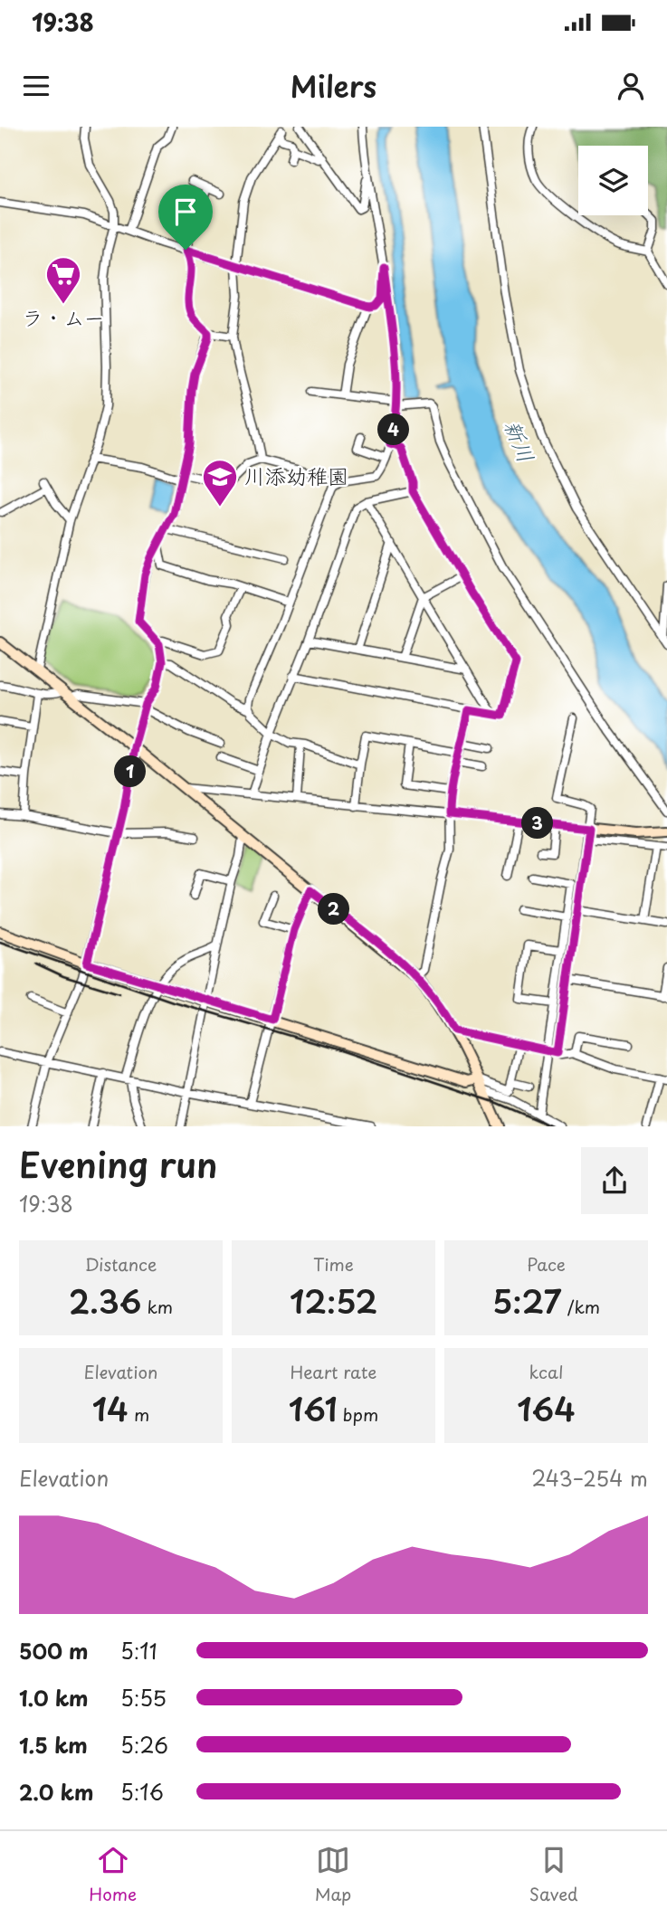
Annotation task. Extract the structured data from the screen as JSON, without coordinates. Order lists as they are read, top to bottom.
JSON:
{
  "water": ["新川"],
  "places": {
    "supermarket": ["ラ・ムー"],
    "school or university": ["川添幼稚園"]
  },
  "page": {
    "status": "19:38",
    "header": "Milers",
    "pins": [
      "4",
      "1",
      "3",
      "2"
    ],
    "heading": ["Evening run", "19:38"],
    "stats": [
      ["Distance", "2.36 km"],
      ["Time", "12:52"],
      ["Pace", "5:27 /km"],
      ["Elevation", "14 m"],
      ["Heart rate", "161 bpm"],
      ["kcal", "164"]
    ],
    "chart": ["Elevation", "243–254 m"],
    "list": [
      {
        "name": "500 m",
        "note": "5:11"
      },
      {
        "name": "1.0 km",
        "note": "5:55"
      },
      {
        "name": "1.5 km",
        "note": "5:26"
      },
      {
        "name": "2.0 km",
        "note": "5:16"
      }
    ],
    "tabs": ["Home", "Map", "Saved"]
  }
}
